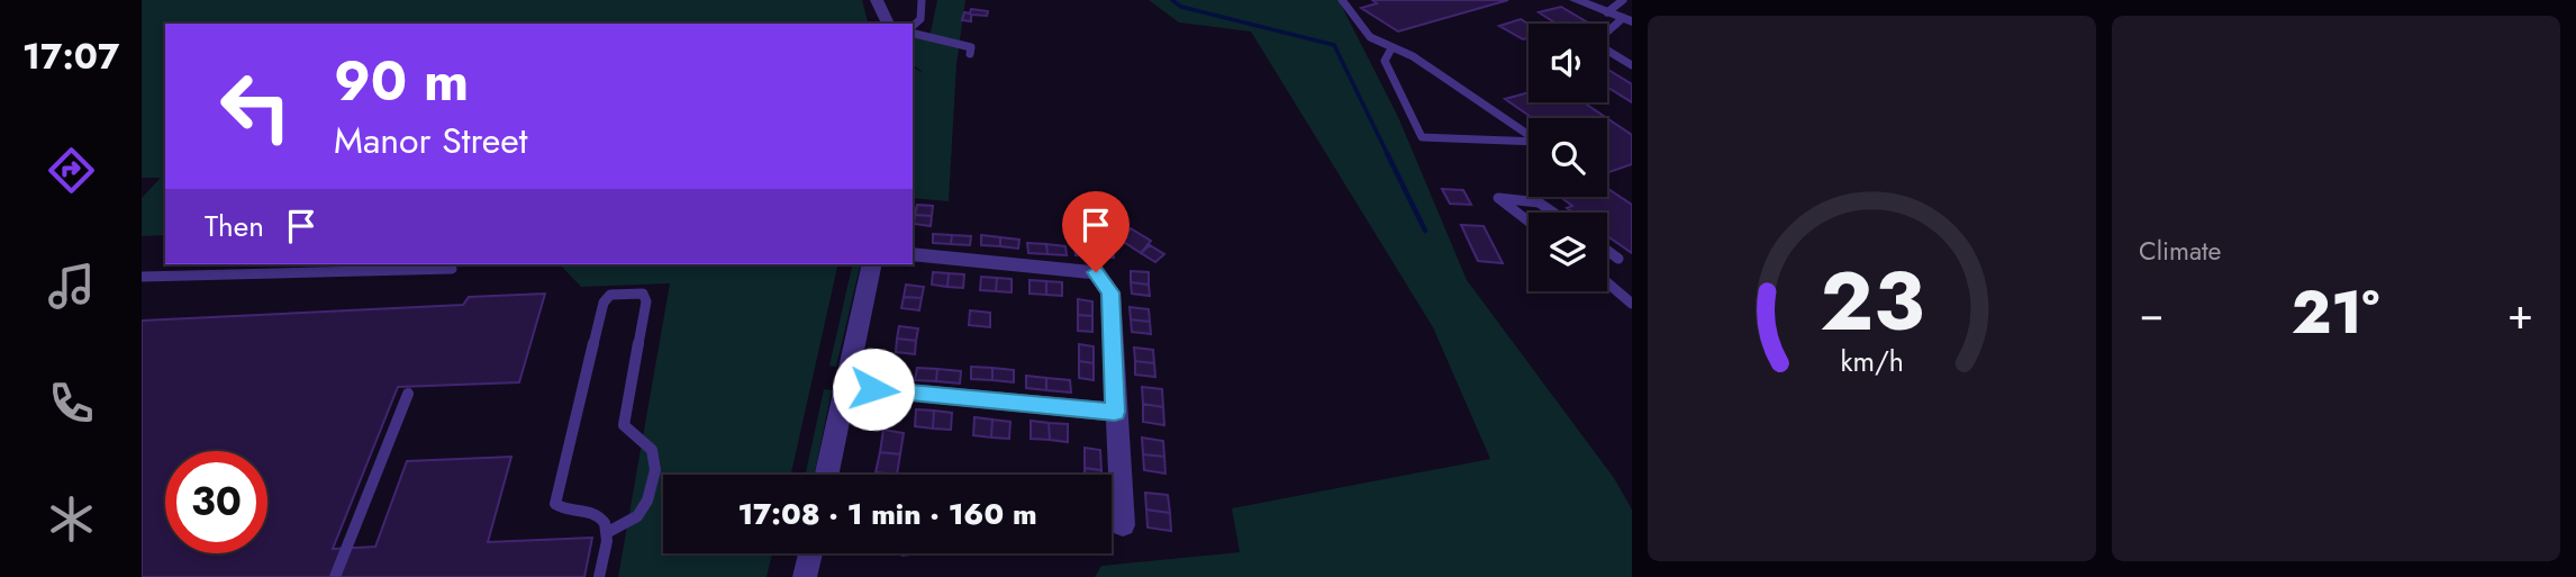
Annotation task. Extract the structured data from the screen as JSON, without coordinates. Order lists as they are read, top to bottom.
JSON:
{
  "page": {
    "tabs": "17:07",
    "tile": "Climate",
    "turn": ["90 m", "Manor Street"],
    "then": "Then",
    "heat": ["−", "21°", "+"],
    "limit": "30",
    "trip": "17:08 · 1 min · 160 m",
    "gauge": ["23", "km/h"]
  }
}
